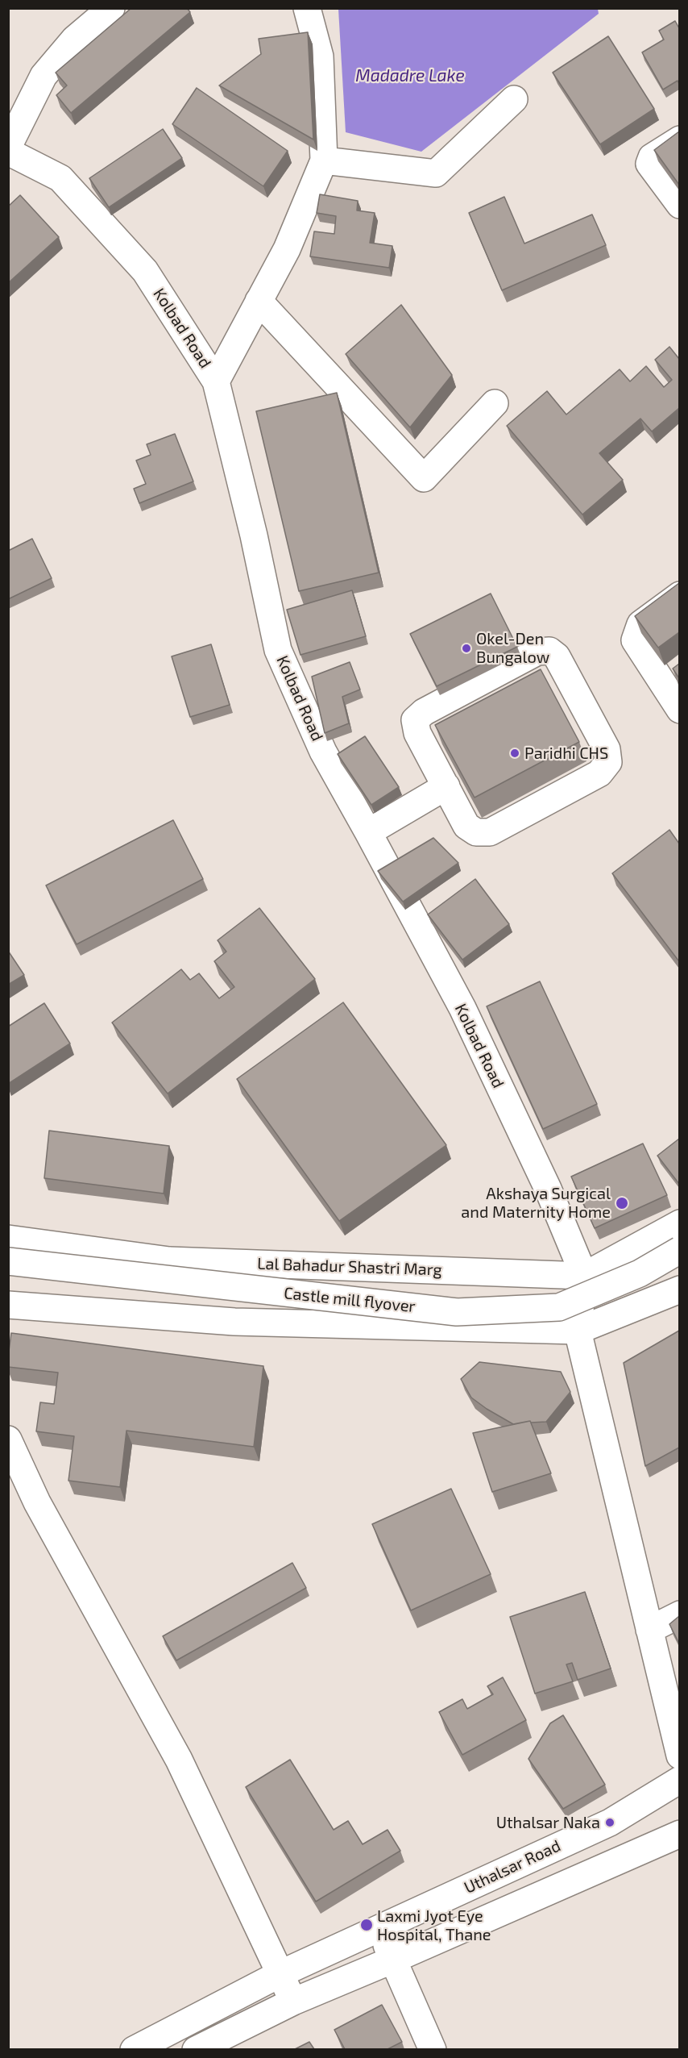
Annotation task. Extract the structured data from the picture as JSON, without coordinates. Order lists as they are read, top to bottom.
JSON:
{
  "streets": {
    "street": [
      "Kolbad Road",
      "Lal Bahadur Shastri Marg",
      "Castle mill flyover",
      "Uthalsar Road"
    ]
  },
  "crossings": [
    ["Kolbad Road", "Lal Bahadur Shastri Marg"]
  ],
  "water": ["Madadre Lake"],
  "places": [
    "Okel-Den Bungalow",
    "Paridhi CHS",
    "Akshaya Surgical and Maternity Home",
    "Uthalsar Naka",
    "Laxmi Jyot Eye Hospital, Thane"
  ]
}
